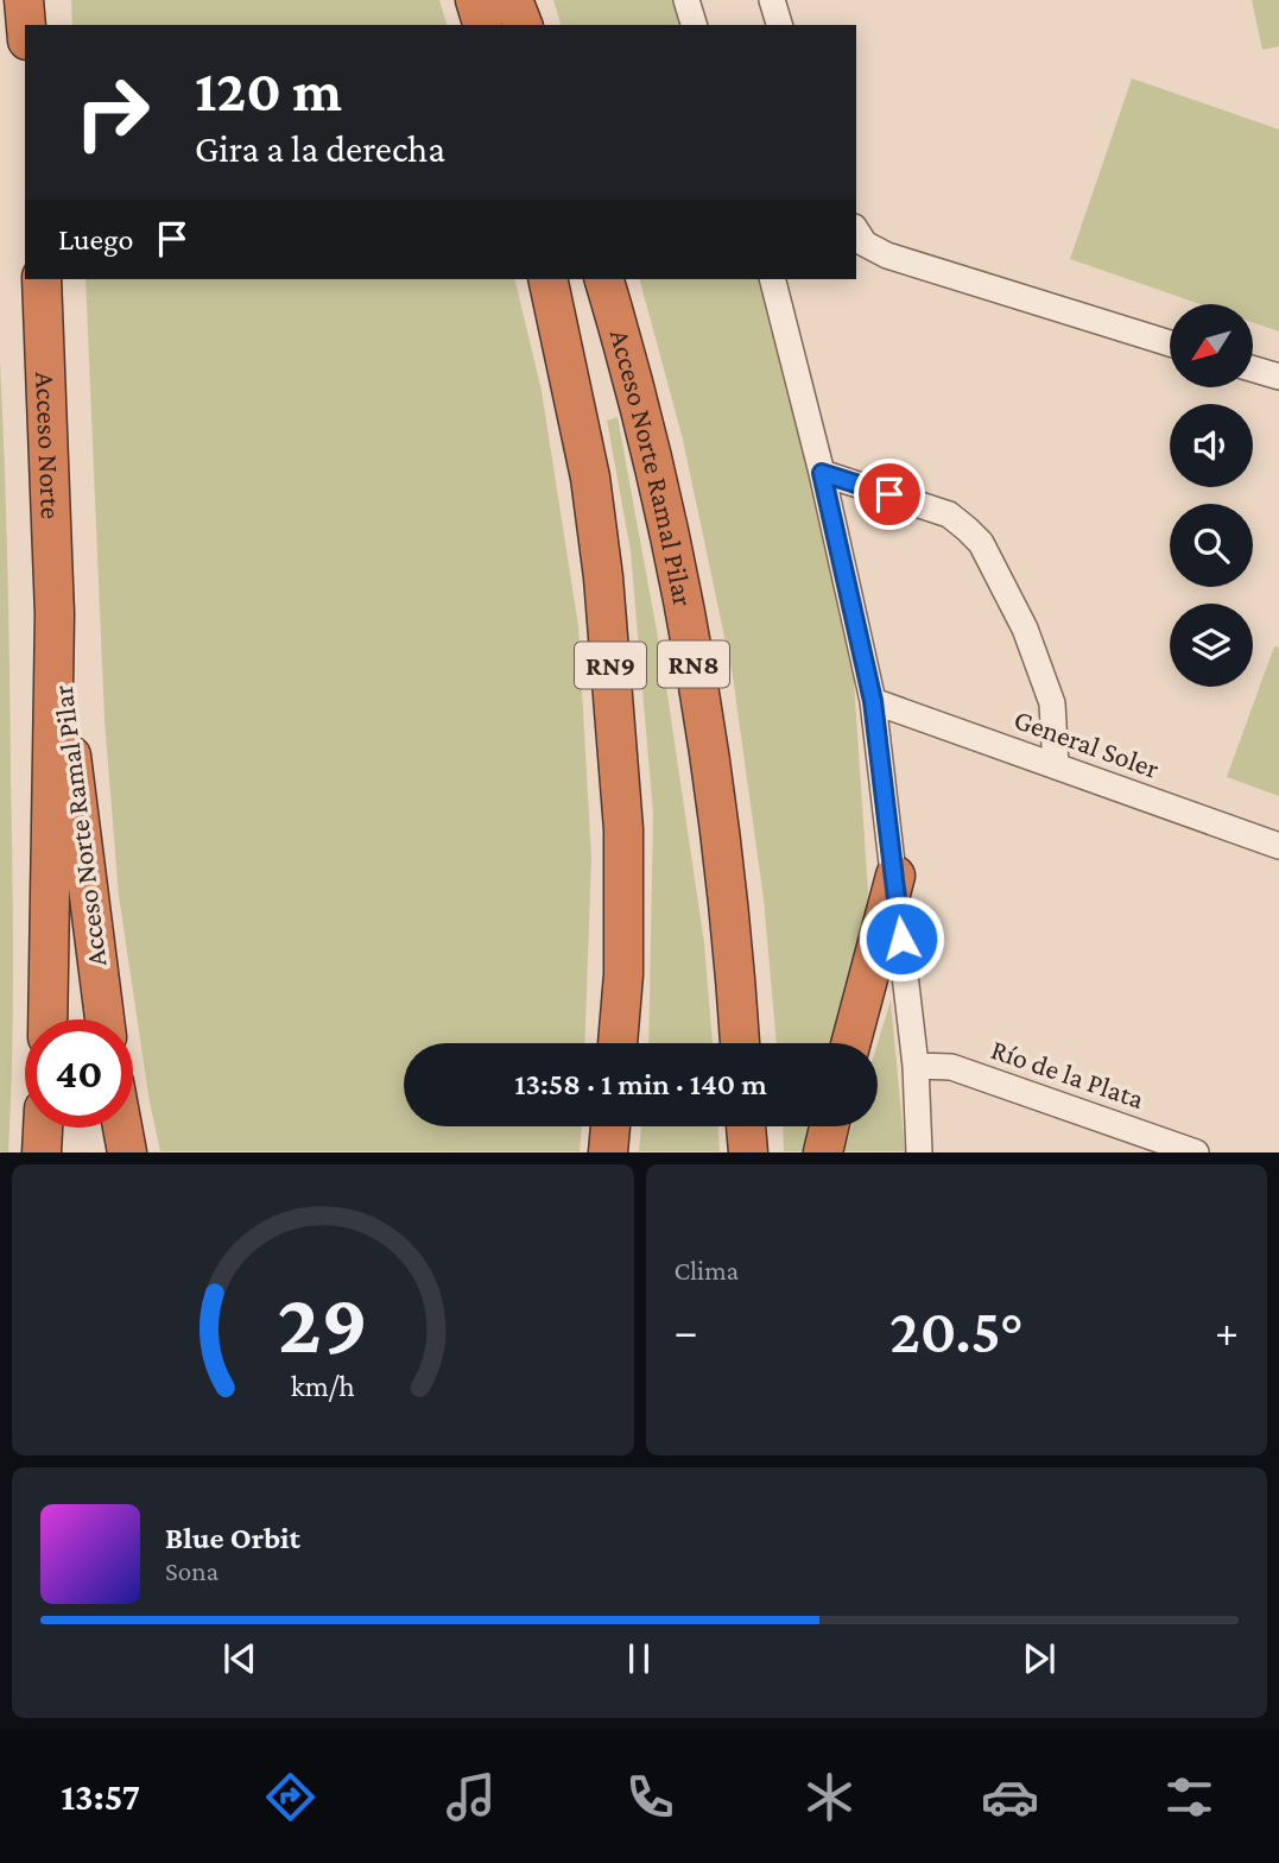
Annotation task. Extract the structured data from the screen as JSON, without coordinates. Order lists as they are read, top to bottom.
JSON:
{
  "streets": {
    "highway": [
      "Acceso Norte",
      "Acceso Norte Ramal Pilar",
      "RN8",
      "RN9"
    ],
    "street": ["General Soler", "Río de la Plata"]
  },
  "crossings": [
    ["Acceso Norte", "Acceso Norte Ramal Pilar"]
  ],
  "north": "bottom left",
  "page": {
    "turn": ["120 m", "Gira a la derecha"],
    "then": "Luego",
    "limit": "40",
    "trip": "13:58 · 1 min · 140 m",
    "tile": "Clima",
    "heat": ["−", "20.5°", "+"],
    "song": ["Blue Orbit", "Sona"],
    "tabs": "13:57",
    "gauge": ["29", "km/h"]
  }
}
